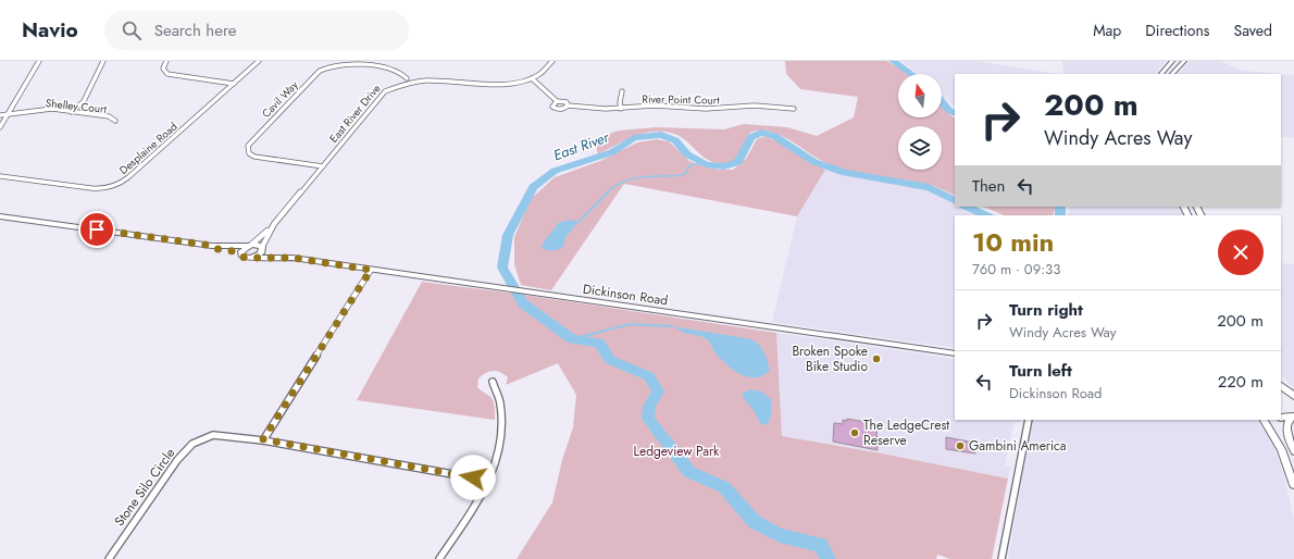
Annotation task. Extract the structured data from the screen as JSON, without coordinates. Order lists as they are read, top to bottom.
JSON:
{
  "streets": {
    "street": [
      "Cavil Way",
      "River Point Court",
      "Shelley Court",
      "East River Drive",
      "Desplaine Road",
      "Dickinson Road",
      "Stone Silo Circle"
    ]
  },
  "crossings": [
    ["Cavil Way", "East River Drive"],
    ["East River Drive", "Dickinson Road"]
  ],
  "water": ["East River"],
  "parks": ["Ledgeview Park"],
  "places": ["Broken Spoke Bike Studio", "The LedgeCrest Reserve", "Gambini America"],
  "north": "top",
  "page": {
    "header": "Navio",
    "search": "Search here",
    "nav": ["Map", "Directions", "Saved"],
    "turn": ["200 m", "Windy Acres Way"],
    "then": "Then",
    "heading": ["10 min", "760 m · 09:33"],
    "list": [
      {
        "name": "Turn right",
        "note": "Windy Acres Way",
        "value": "200 m"
      },
      {
        "name": "Turn left",
        "note": "Dickinson Road",
        "value": "220 m"
      }
    ]
  }
}
